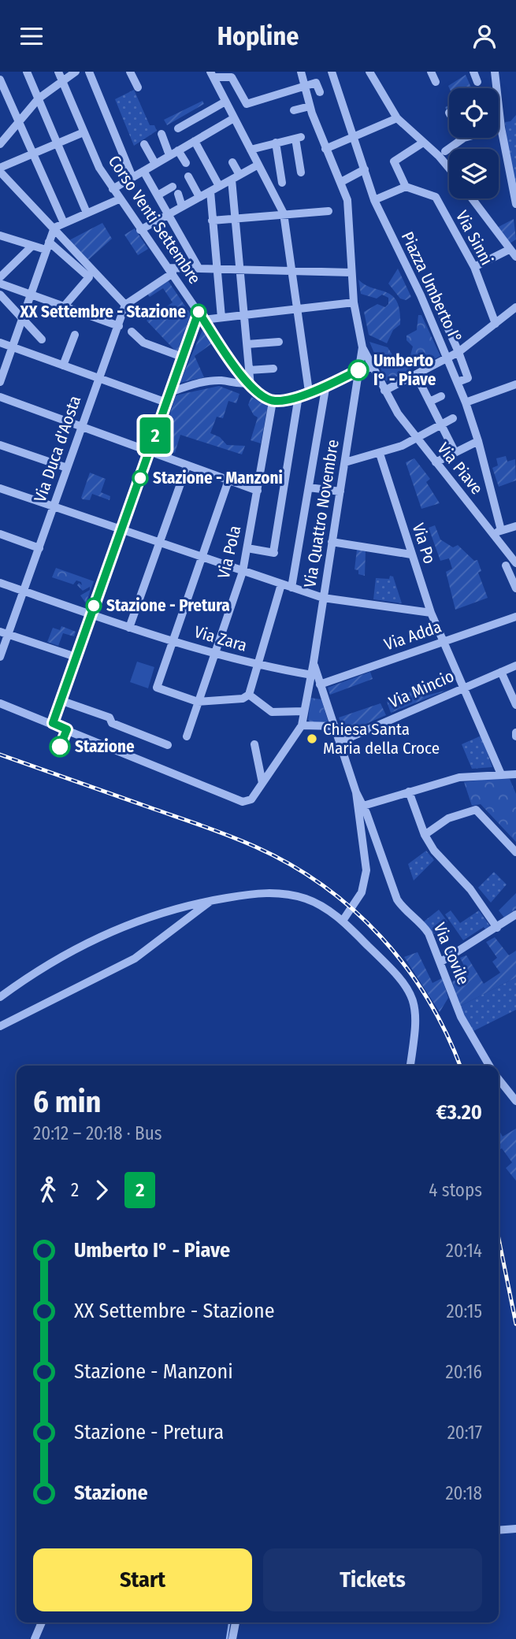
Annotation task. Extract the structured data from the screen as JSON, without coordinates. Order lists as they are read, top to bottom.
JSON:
{
  "streets": {
    "street": [
      "Corso Venti Settembre",
      "Via Sinni",
      "Piazza Umberto I°",
      "Via Duca d'Aosta",
      "Via Piave",
      "Via Quattro Novembre",
      "Via Po",
      "Via Pola",
      "Via Adda",
      "Via Zara",
      "Via Mincio",
      "Via Covile"
    ]
  },
  "crossings": [
    ["Corso Venti Settembre", "Via Pola"],
    ["Piazza Umberto I°", "Via Piave"],
    ["Via Duca d'Aosta", "Via Zara"],
    ["Via Quattro Novembre", "Via Adda"],
    ["Via Quattro Novembre", "Via Zara"],
    ["Via Quattro Novembre", "Via Covile"],
    ["Via Po", "Via Adda"],
    ["Via Po", "Via Mincio"],
    ["Via Pola", "Via Zara"],
    ["Via Mincio", "Via Covile"]
  ],
  "places": [
    "XX Settembre - Stazione",
    "Umberto I° - Piave",
    "Stazione - Manzoni",
    "Stazione - Pretura",
    "Chiesa Santa Maria della Croce",
    "Stazione"
  ],
  "lines": ["bus line 2"],
  "page": {
    "header": "Hopline",
    "on_map": "2",
    "heading": ["6 min", "20:12 – 20:18 · Bus", "€3.20"],
    "legs": ["2", "2", "4 stops"],
    "list": [
      {
        "name": "Umberto I° - Piave",
        "value": "20:14"
      },
      {
        "name": "XX Settembre - Stazione",
        "value": "20:15"
      },
      {
        "name": "Stazione - Manzoni",
        "value": "20:16"
      },
      {
        "name": "Stazione - Pretura",
        "value": "20:17"
      },
      {
        "name": "Stazione",
        "value": "20:18"
      }
    ],
    "buttons": ["Start", "Tickets"]
  }
}
